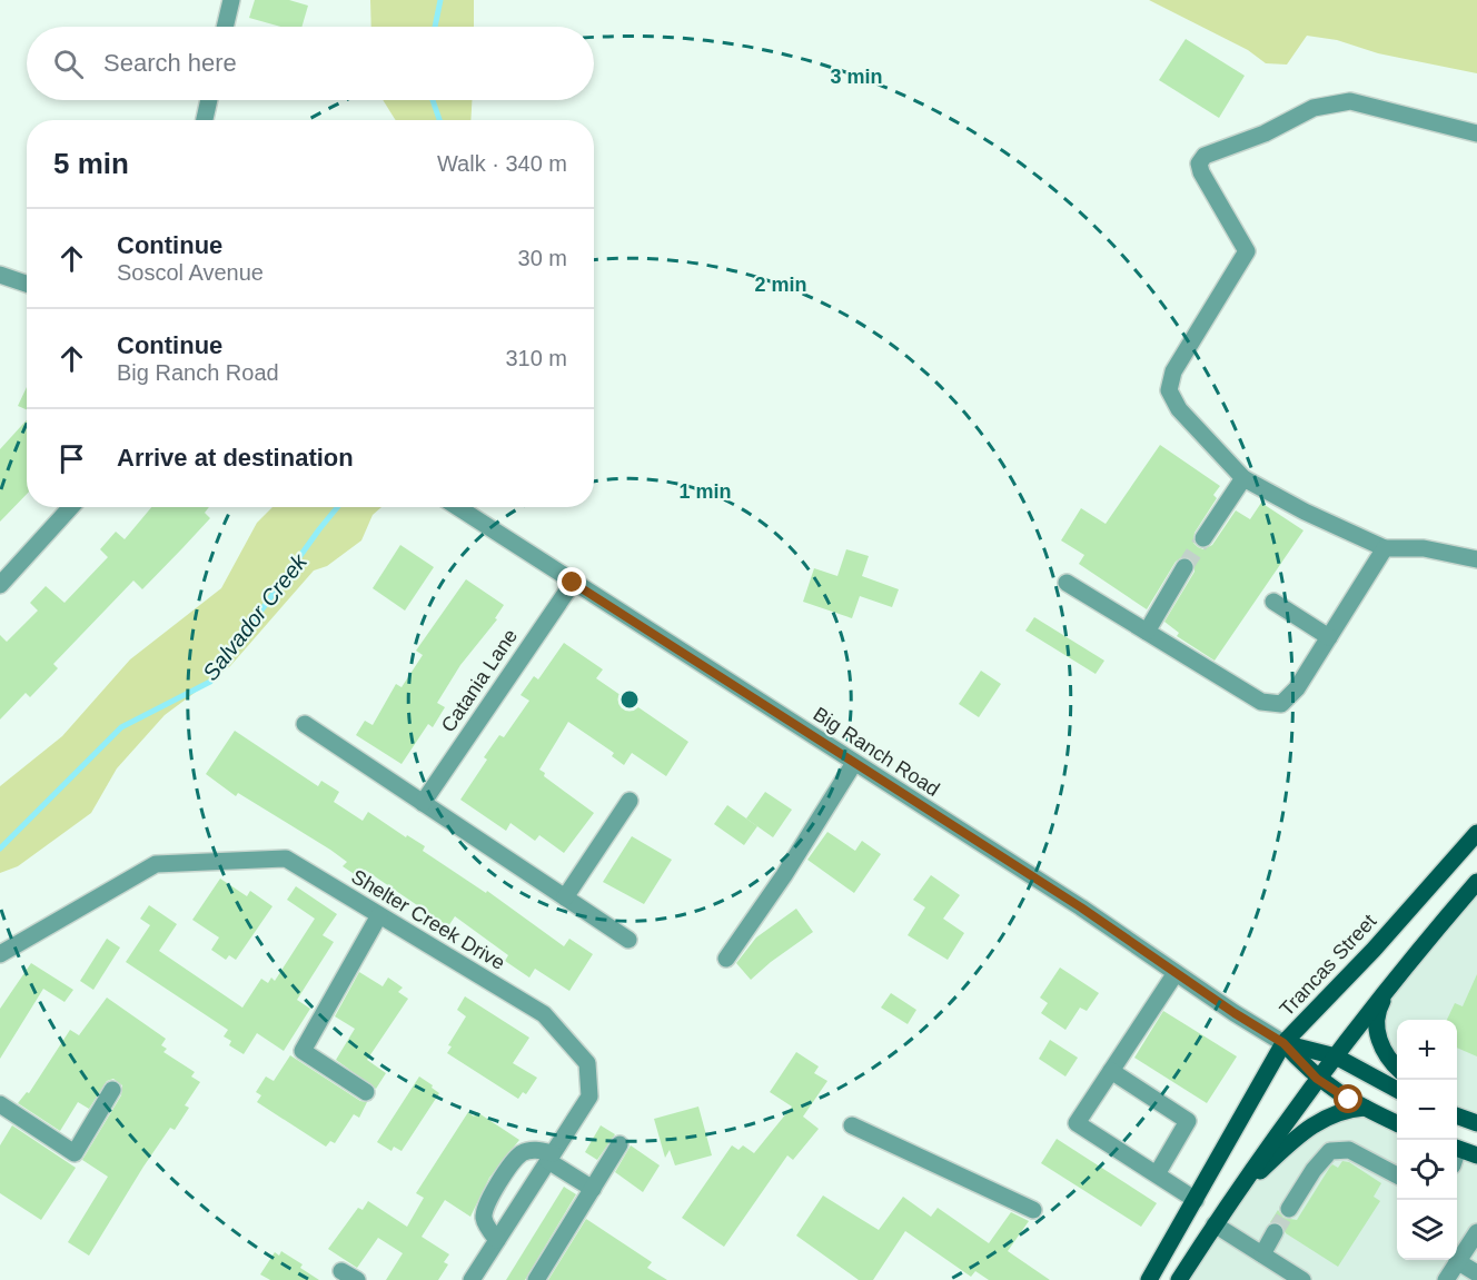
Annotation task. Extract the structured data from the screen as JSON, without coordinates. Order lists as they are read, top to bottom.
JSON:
{
  "streets": {
    "main road": ["Trancas Street"],
    "street": ["Catania Lane", "Big Ranch Road", "Shelter Creek Drive"]
  },
  "crossings": [
    ["Catania Lane", "Big Ranch Road"],
    ["Big Ranch Road", "Trancas Street"]
  ],
  "water": ["Salvador Creek"],
  "page": {
    "search": "Search here",
    "heading": ["5 min", "Walk · 340 m"],
    "list": [
      ["Continue", "Soscol Avenue", "30 m"],
      ["Continue", "Big Ranch Road", "310 m"],
      "Arrive at destination"
    ],
    "map_buttons": ["+", "−"]
  },
  "rings": ["3 min", "2 min", "1 min"]
}
